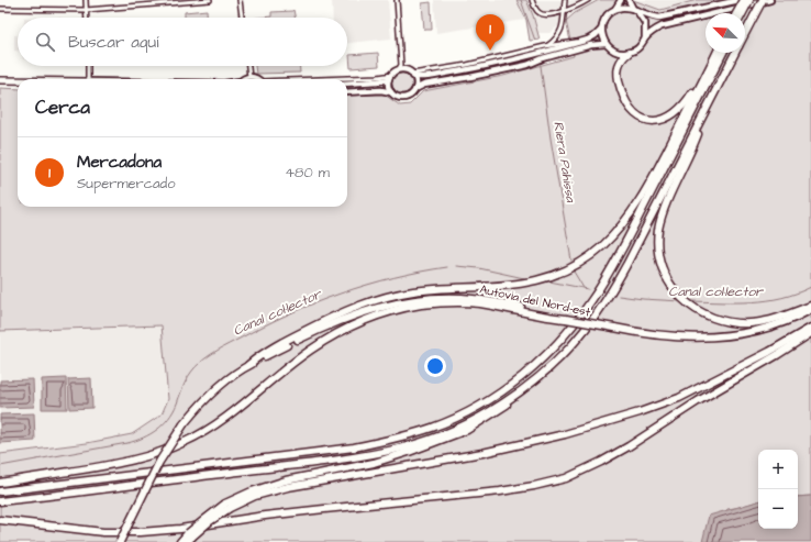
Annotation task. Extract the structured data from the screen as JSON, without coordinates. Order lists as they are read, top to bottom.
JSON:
{
  "streets": {
    "highway": ["Autovia del Nord-est"]
  },
  "water": ["Riera Pahissa", "Canal col·lector"],
  "north": "top left",
  "page": {
    "pins": "1",
    "search": "Buscar aquí",
    "heading": "Cerca",
    "list": [
      {
        "mark": "1",
        "name": "Mercadona",
        "note": "Supermercado",
        "value": "480 m"
      }
    ],
    "map_buttons": ["+", "−"]
  }
}
